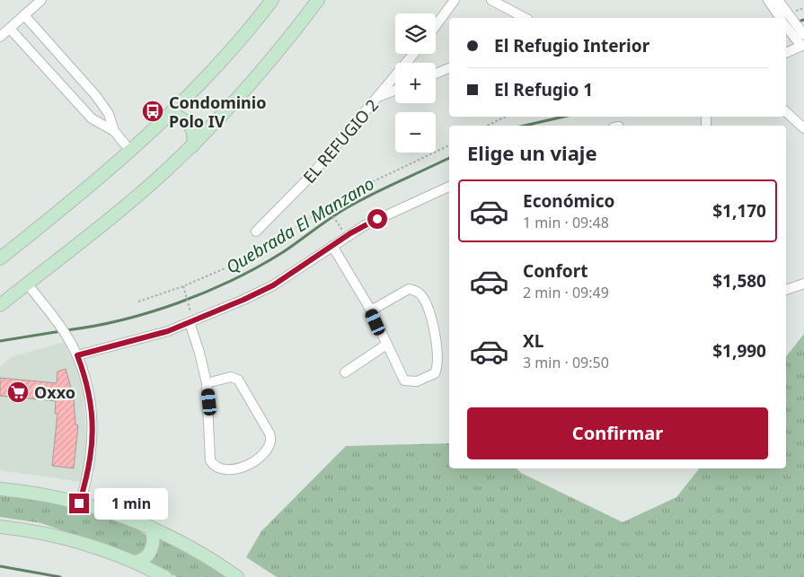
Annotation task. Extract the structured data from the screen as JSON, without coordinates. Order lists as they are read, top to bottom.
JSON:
{
  "streets": {
    "street": ["EL REFUGIO 2"]
  },
  "water": ["Quebrada El Manzano"],
  "places": {
    "bus stop": ["Condominio Polo IV"],
    "supermarket": ["Oxxo"]
  },
  "page": {
    "map_buttons": ["+", "−"],
    "banner": ["El Refugio Interior", "El Refugio 1"],
    "heading": "Elige un viaje",
    "list": [
      {
        "name": "Económico",
        "note": "1 min · 09:48",
        "value": "$1,170"
      },
      {
        "name": "Confort",
        "note": "2 min · 09:49",
        "value": "$1,580"
      },
      {
        "name": "XL",
        "note": "3 min · 09:50",
        "value": "$1,990"
      }
    ],
    "buttons": "Confirmar",
    "bubble": "1 min"
  }
}
